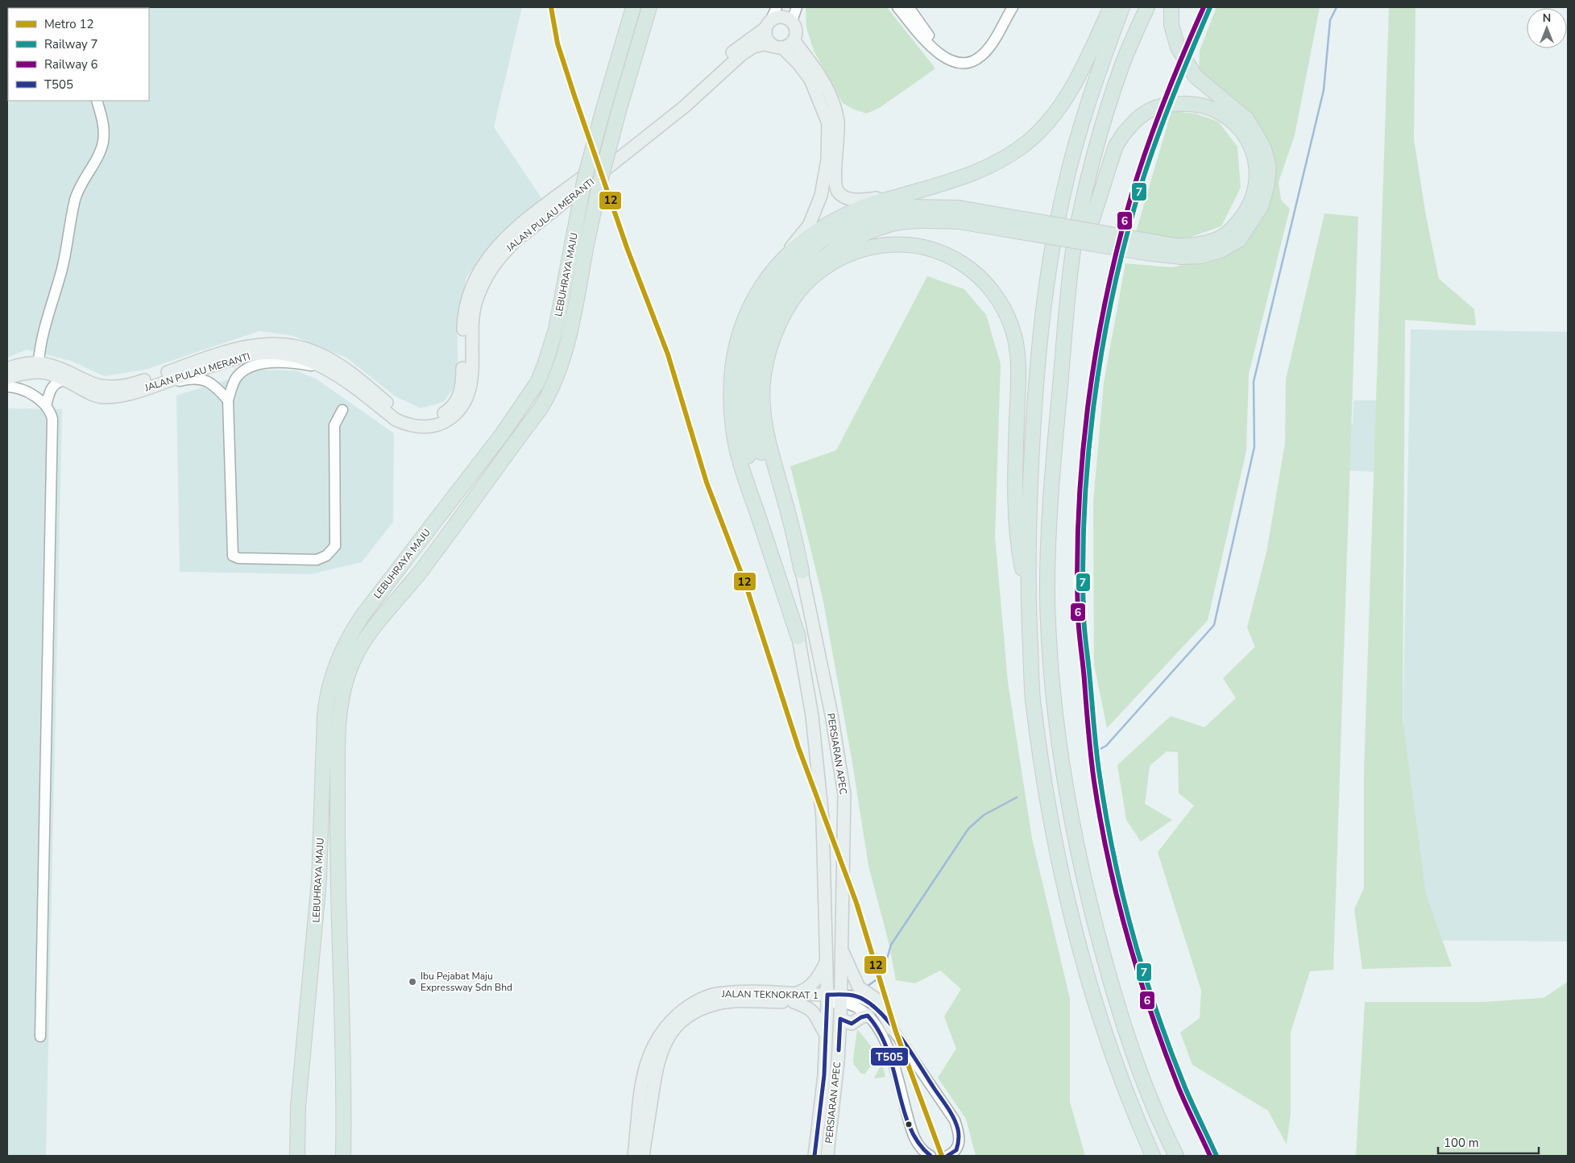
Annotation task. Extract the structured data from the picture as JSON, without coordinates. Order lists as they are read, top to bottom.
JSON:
{
  "streets": {
    "highway": ["LEBUHRAYA MAJU"],
    "main road": ["JALAN PULAU MERANTI", "PERSIARAN APEC", "JALAN TEKNOKRAT 1"]
  },
  "crossings": [
    ["PERSIARAN APEC", "JALAN TEKNOKRAT 1"]
  ],
  "places": ["Ibu Pejabat Maju Expressway Sdn Bhd"],
  "lines": [
    "metro line 12",
    "rail line 7",
    "rail line 6",
    "transit line T505"
  ],
  "legend": [
    "Metro 12",
    "Railway 7",
    "Railway 6",
    "T505"
  ],
  "scale_bar": "100 m",
  "north": "top"
}
